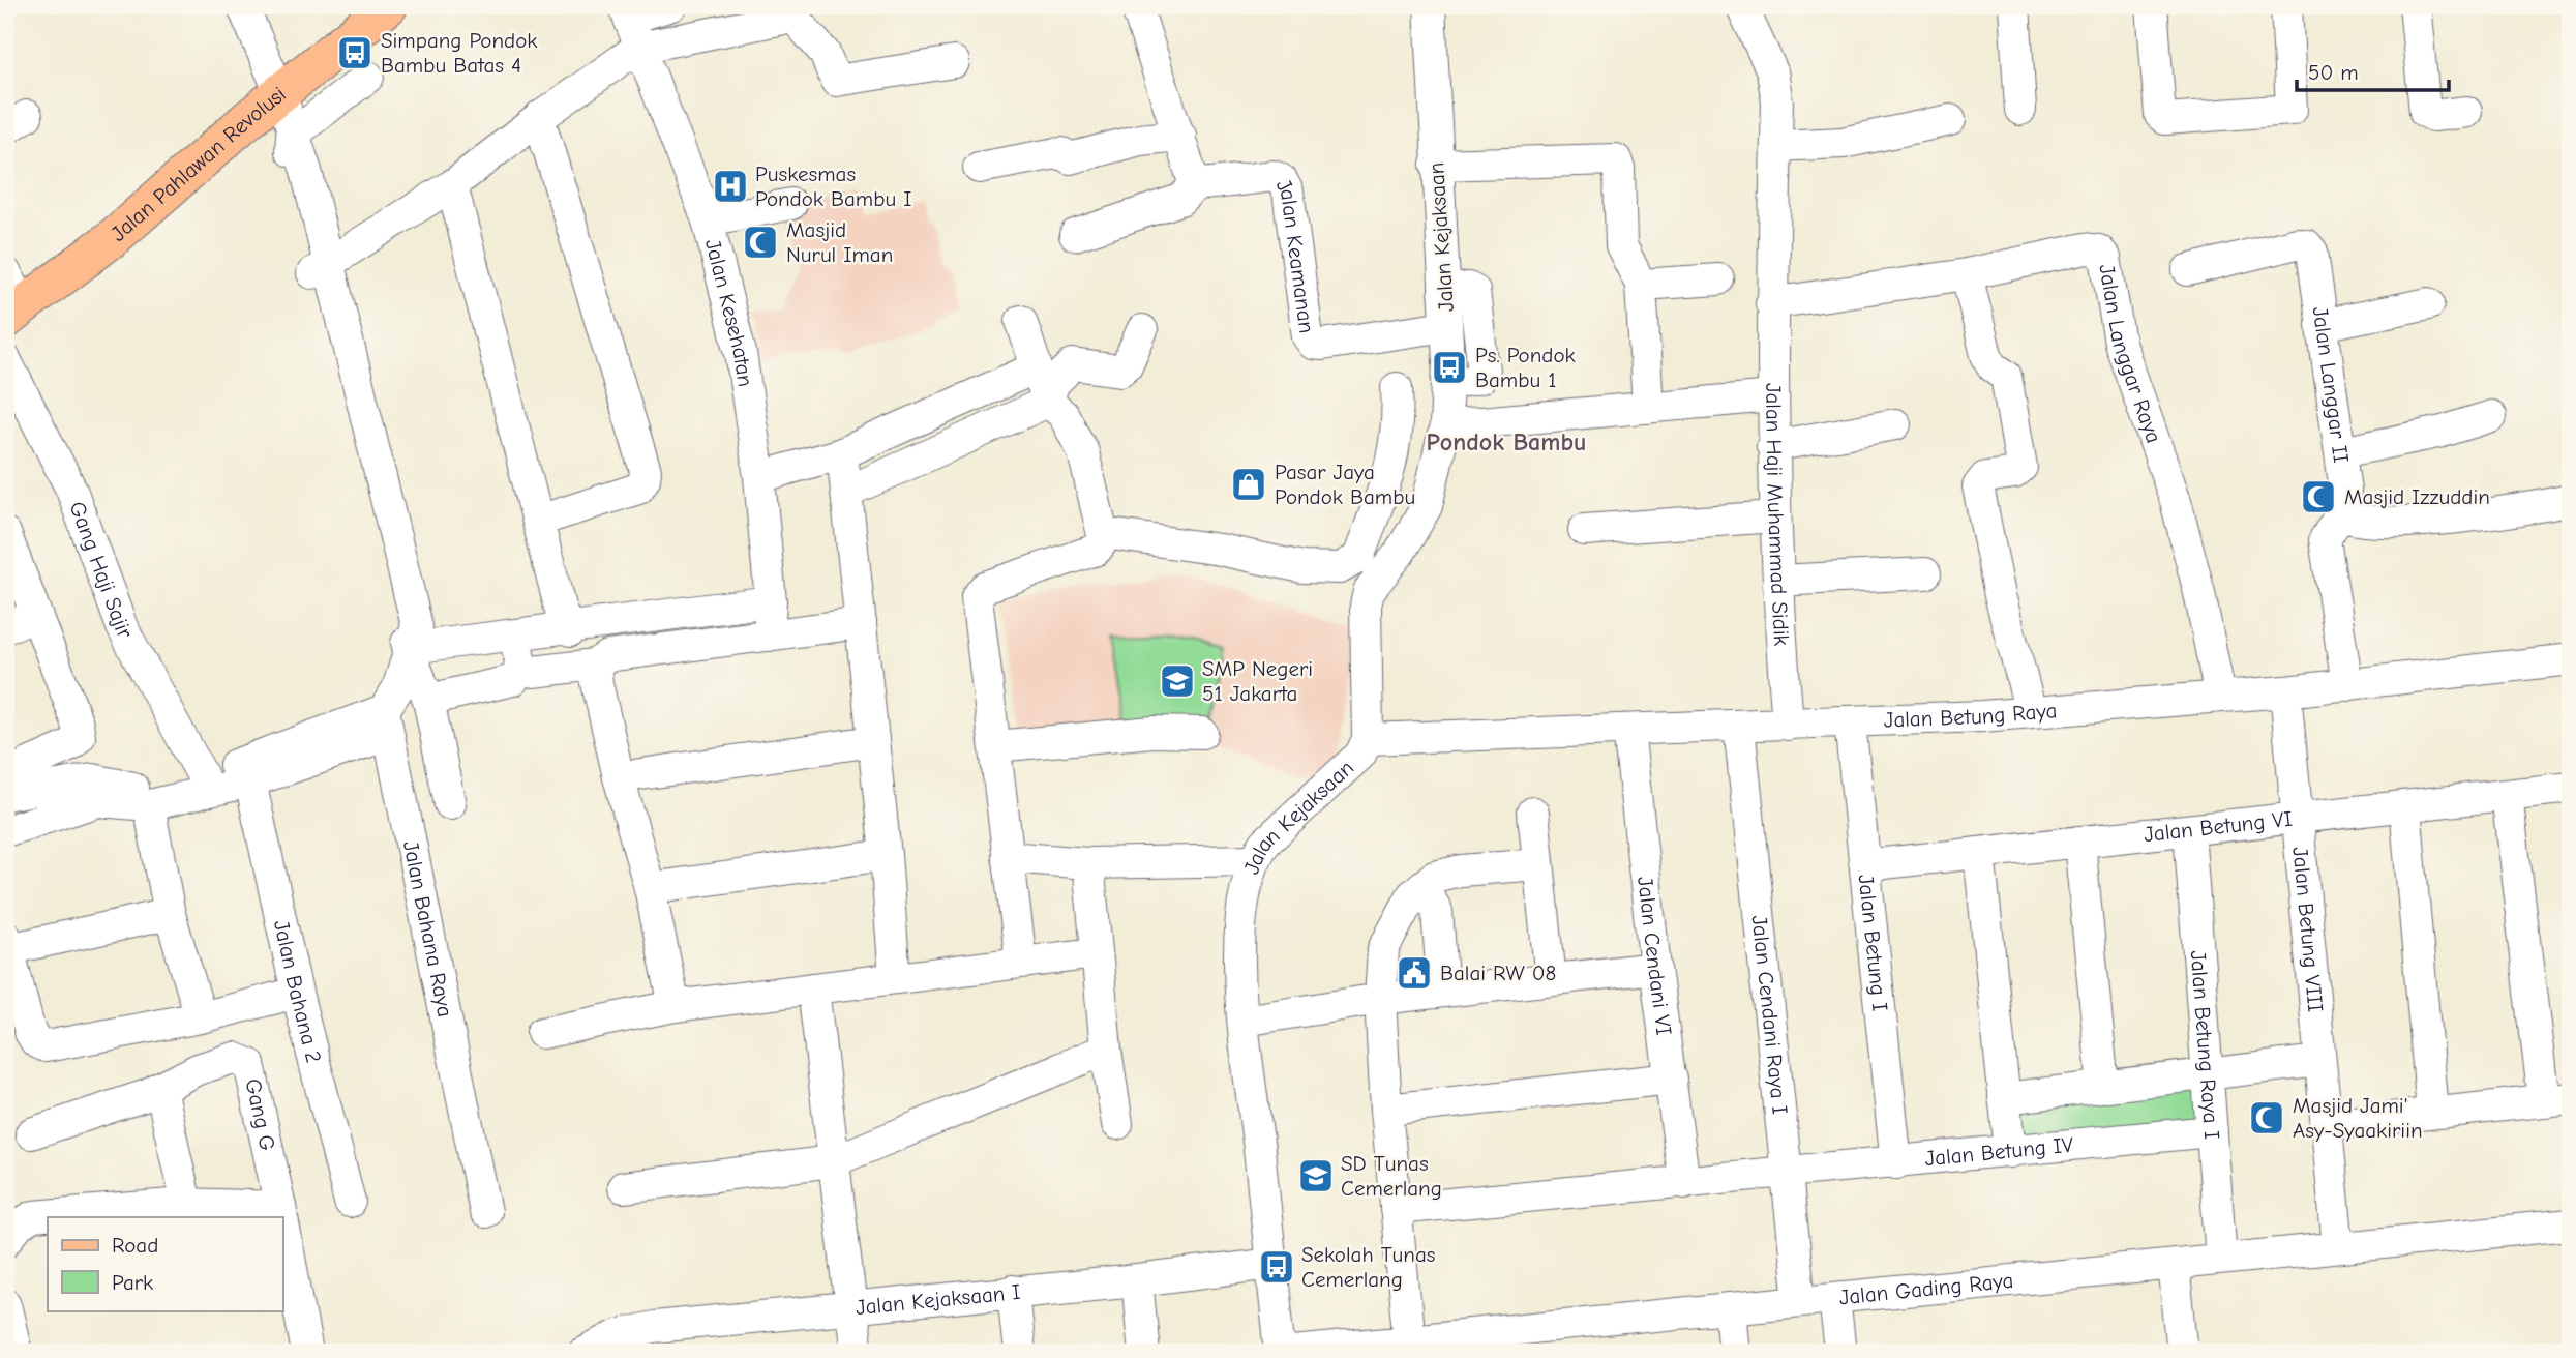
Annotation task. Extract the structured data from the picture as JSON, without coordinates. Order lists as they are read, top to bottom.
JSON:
{
  "streets": {
    "main road": ["Jalan Pahlawan Revolusi"],
    "street": [
      "Jalan Kejaksaan",
      "Jalan Keamanan",
      "Jalan Kesehatan",
      "Jalan Langgar Raya",
      "Jalan Langgar II",
      "Jalan Haji Muhammad Sidik",
      "Gang Haji Sajir",
      "Jalan Betung Raya",
      "Jalan Betung VI",
      "Jalan Bahana Raya",
      "Jalan Betung VIII",
      "Jalan Betung I",
      "Jalan Cendani VI",
      "Jalan Bahana 2",
      "Jalan Cendani Raya I",
      "Jalan Betung Raya I",
      "Gang G",
      "Jalan Betung IV",
      "Jalan Gading Raya",
      "Jalan Kejaksaan I"
    ]
  },
  "crossings": [
    ["Jalan Kejaksaan", "Jalan Keamanan"],
    ["Jalan Kejaksaan", "Jalan Betung Raya"],
    ["Jalan Kejaksaan", "Jalan Gading Raya"],
    ["Jalan Kejaksaan", "Jalan Kejaksaan I"],
    ["Jalan Langgar Raya", "Jalan Haji Muhammad Sidik"],
    ["Jalan Langgar Raya", "Jalan Betung Raya"],
    ["Jalan Langgar II", "Jalan Betung Raya"],
    ["Jalan Haji Muhammad Sidik", "Jalan Betung Raya"],
    ["Jalan Betung Raya", "Jalan Betung VIII"],
    ["Jalan Betung Raya", "Jalan Betung I"],
    ["Jalan Betung Raya", "Jalan Cendani VI"],
    ["Jalan Betung Raya", "Jalan Cendani Raya I"],
    ["Jalan Betung VI", "Jalan Betung VIII"],
    ["Jalan Betung VI", "Jalan Betung I"],
    ["Jalan Betung VI", "Jalan Betung Raya I"],
    ["Jalan Betung VIII", "Jalan Gading Raya"],
    ["Jalan Betung I", "Jalan Betung IV"],
    ["Jalan Cendani VI", "Jalan Betung IV"],
    ["Jalan Cendani Raya I", "Jalan Betung IV"],
    ["Jalan Cendani Raya I", "Jalan Gading Raya"],
    ["Jalan Betung Raya I", "Jalan Betung IV"],
    ["Jalan Betung Raya I", "Jalan Gading Raya"]
  ],
  "districts": ["Pondok Bambu"],
  "places": {
    "bus stop": ["Simpang Pondok Bambu Batas 4", "Ps. Pondok Bambu 1", "Sekolah Tunas Cemerlang"],
    "hospital": ["Puskesmas Pondok Bambu I"],
    "mosque": ["Masjid Nurul Iman", "Masjid Izzuddin", "Masjid Jami' Asy-Syaakiriin"],
    "shop": ["Pasar Jaya Pondok Bambu"],
    "school or university": ["SMP Negeri 51 Jakarta", "SD Tunas Cemerlang"],
    "public building": ["Balai RW 08"]
  },
  "legend": ["Road", "Park"],
  "scale_bar": "50 m"
}
